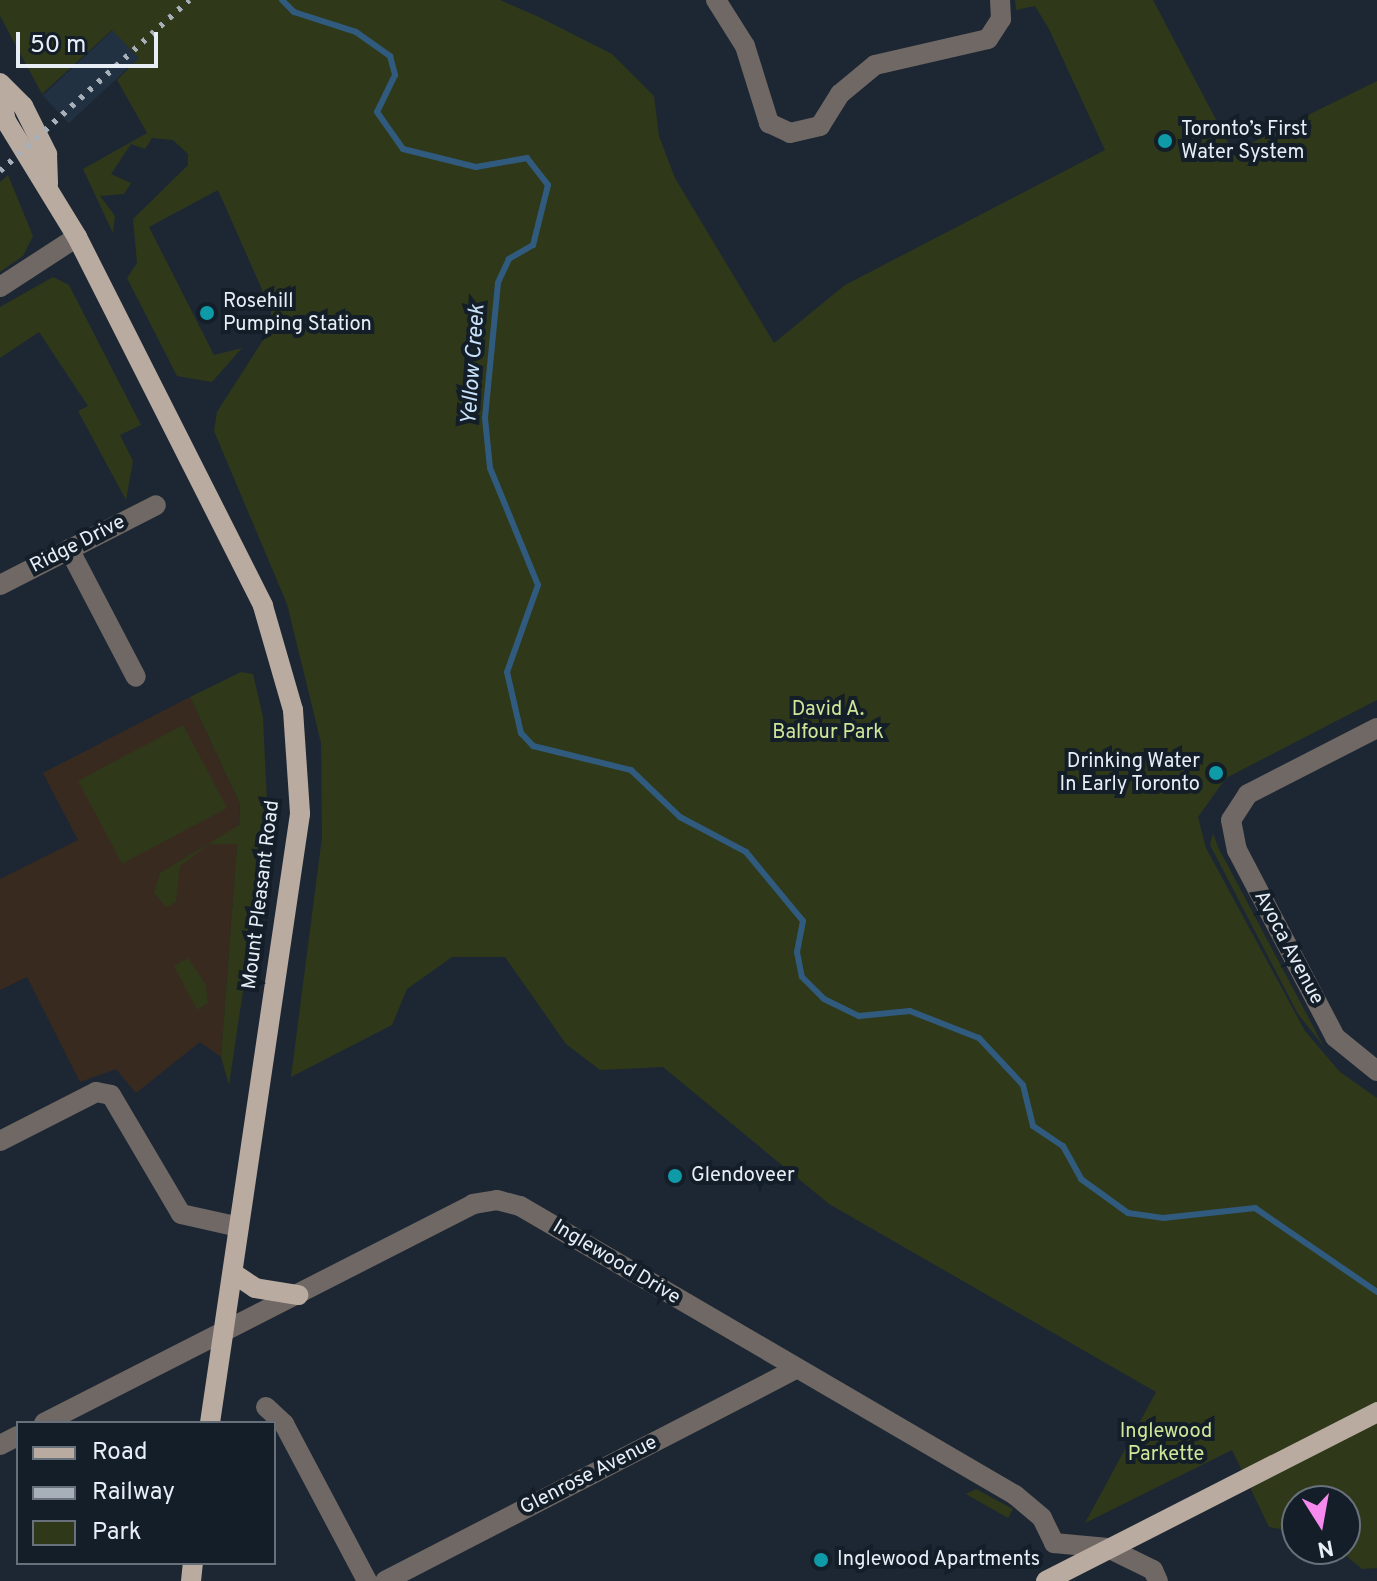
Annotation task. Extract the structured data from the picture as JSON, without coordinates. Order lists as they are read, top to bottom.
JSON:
{
  "streets": {
    "main road": ["Mount Pleasant Road"],
    "street": [
      "Ridge Drive",
      "Avoca Avenue",
      "Inglewood Drive",
      "Glenrose Avenue"
    ]
  },
  "crossings": [
    ["Mount Pleasant Road", "Inglewood Drive"],
    ["Inglewood Drive", "Glenrose Avenue"]
  ],
  "water": ["Yellow Creek"],
  "parks": ["David A. Balfour Park", "Inglewood Parkette"],
  "places": [
    "Toronto’s First Water System",
    "Rosehill Pumping Station",
    "Drinking Water In Early Toronto",
    "Glendoveer",
    "Inglewood Apartments"
  ],
  "legend": ["Road", "Railway", "Park"],
  "scale_bar": "50 m",
  "north": "bottom"
}
